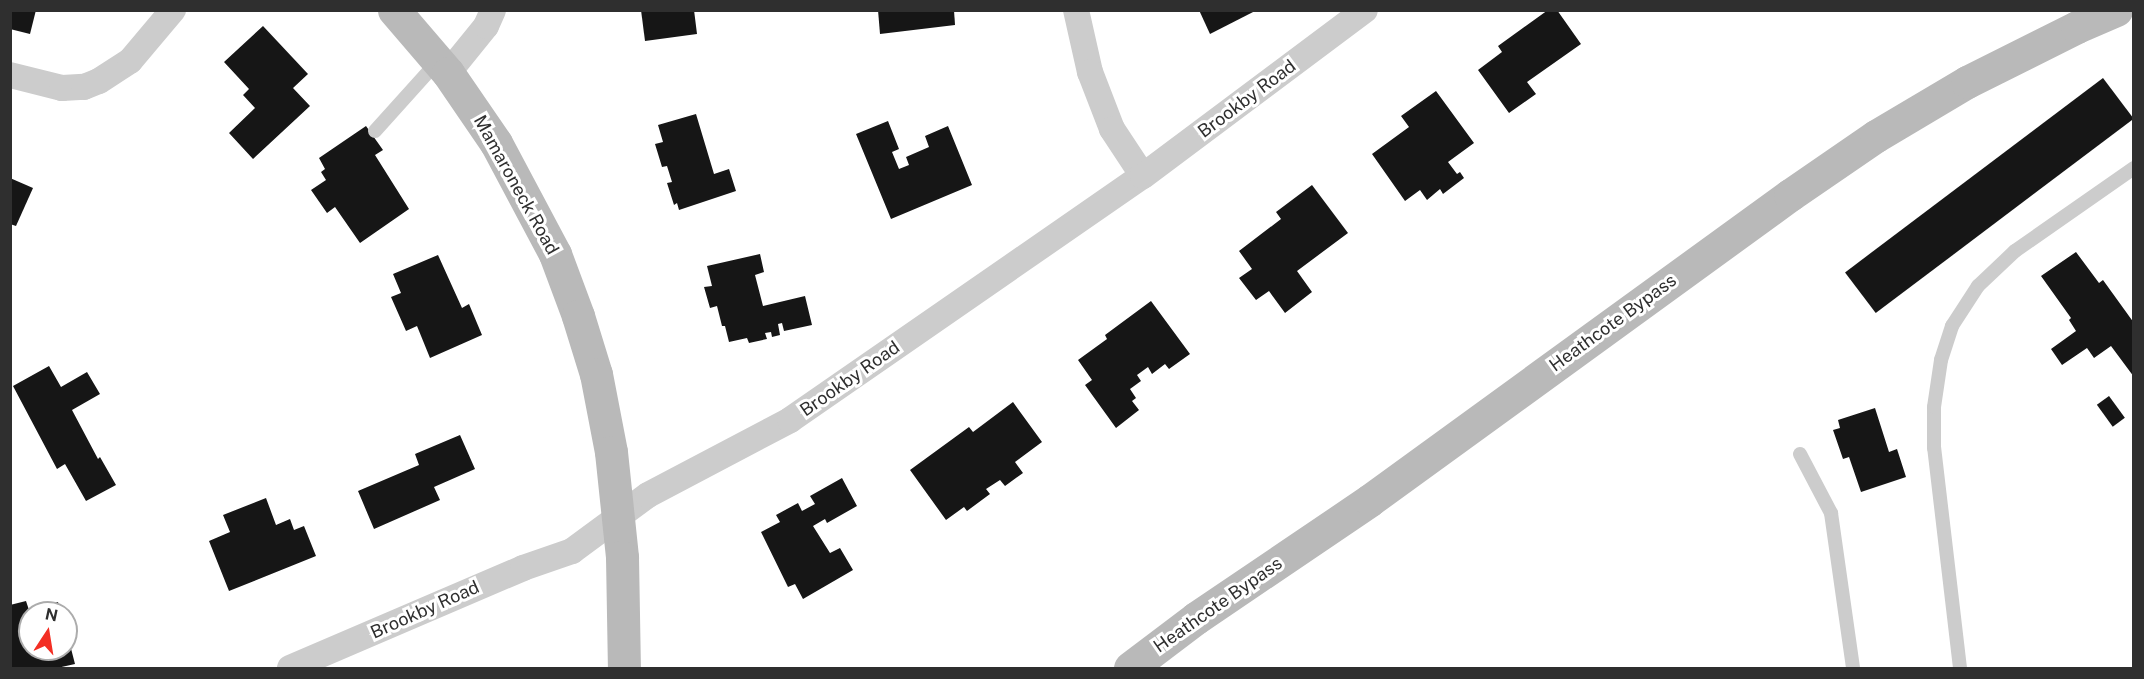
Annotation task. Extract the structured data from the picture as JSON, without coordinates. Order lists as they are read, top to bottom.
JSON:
{
  "streets": {
    "main road": ["Mamaroneck Road", "Heathcote Bypass"],
    "street": ["Brookby Road"]
  },
  "crossings": [
    ["Brookby Road", "Mamaroneck Road"]
  ],
  "north": "top"
}
